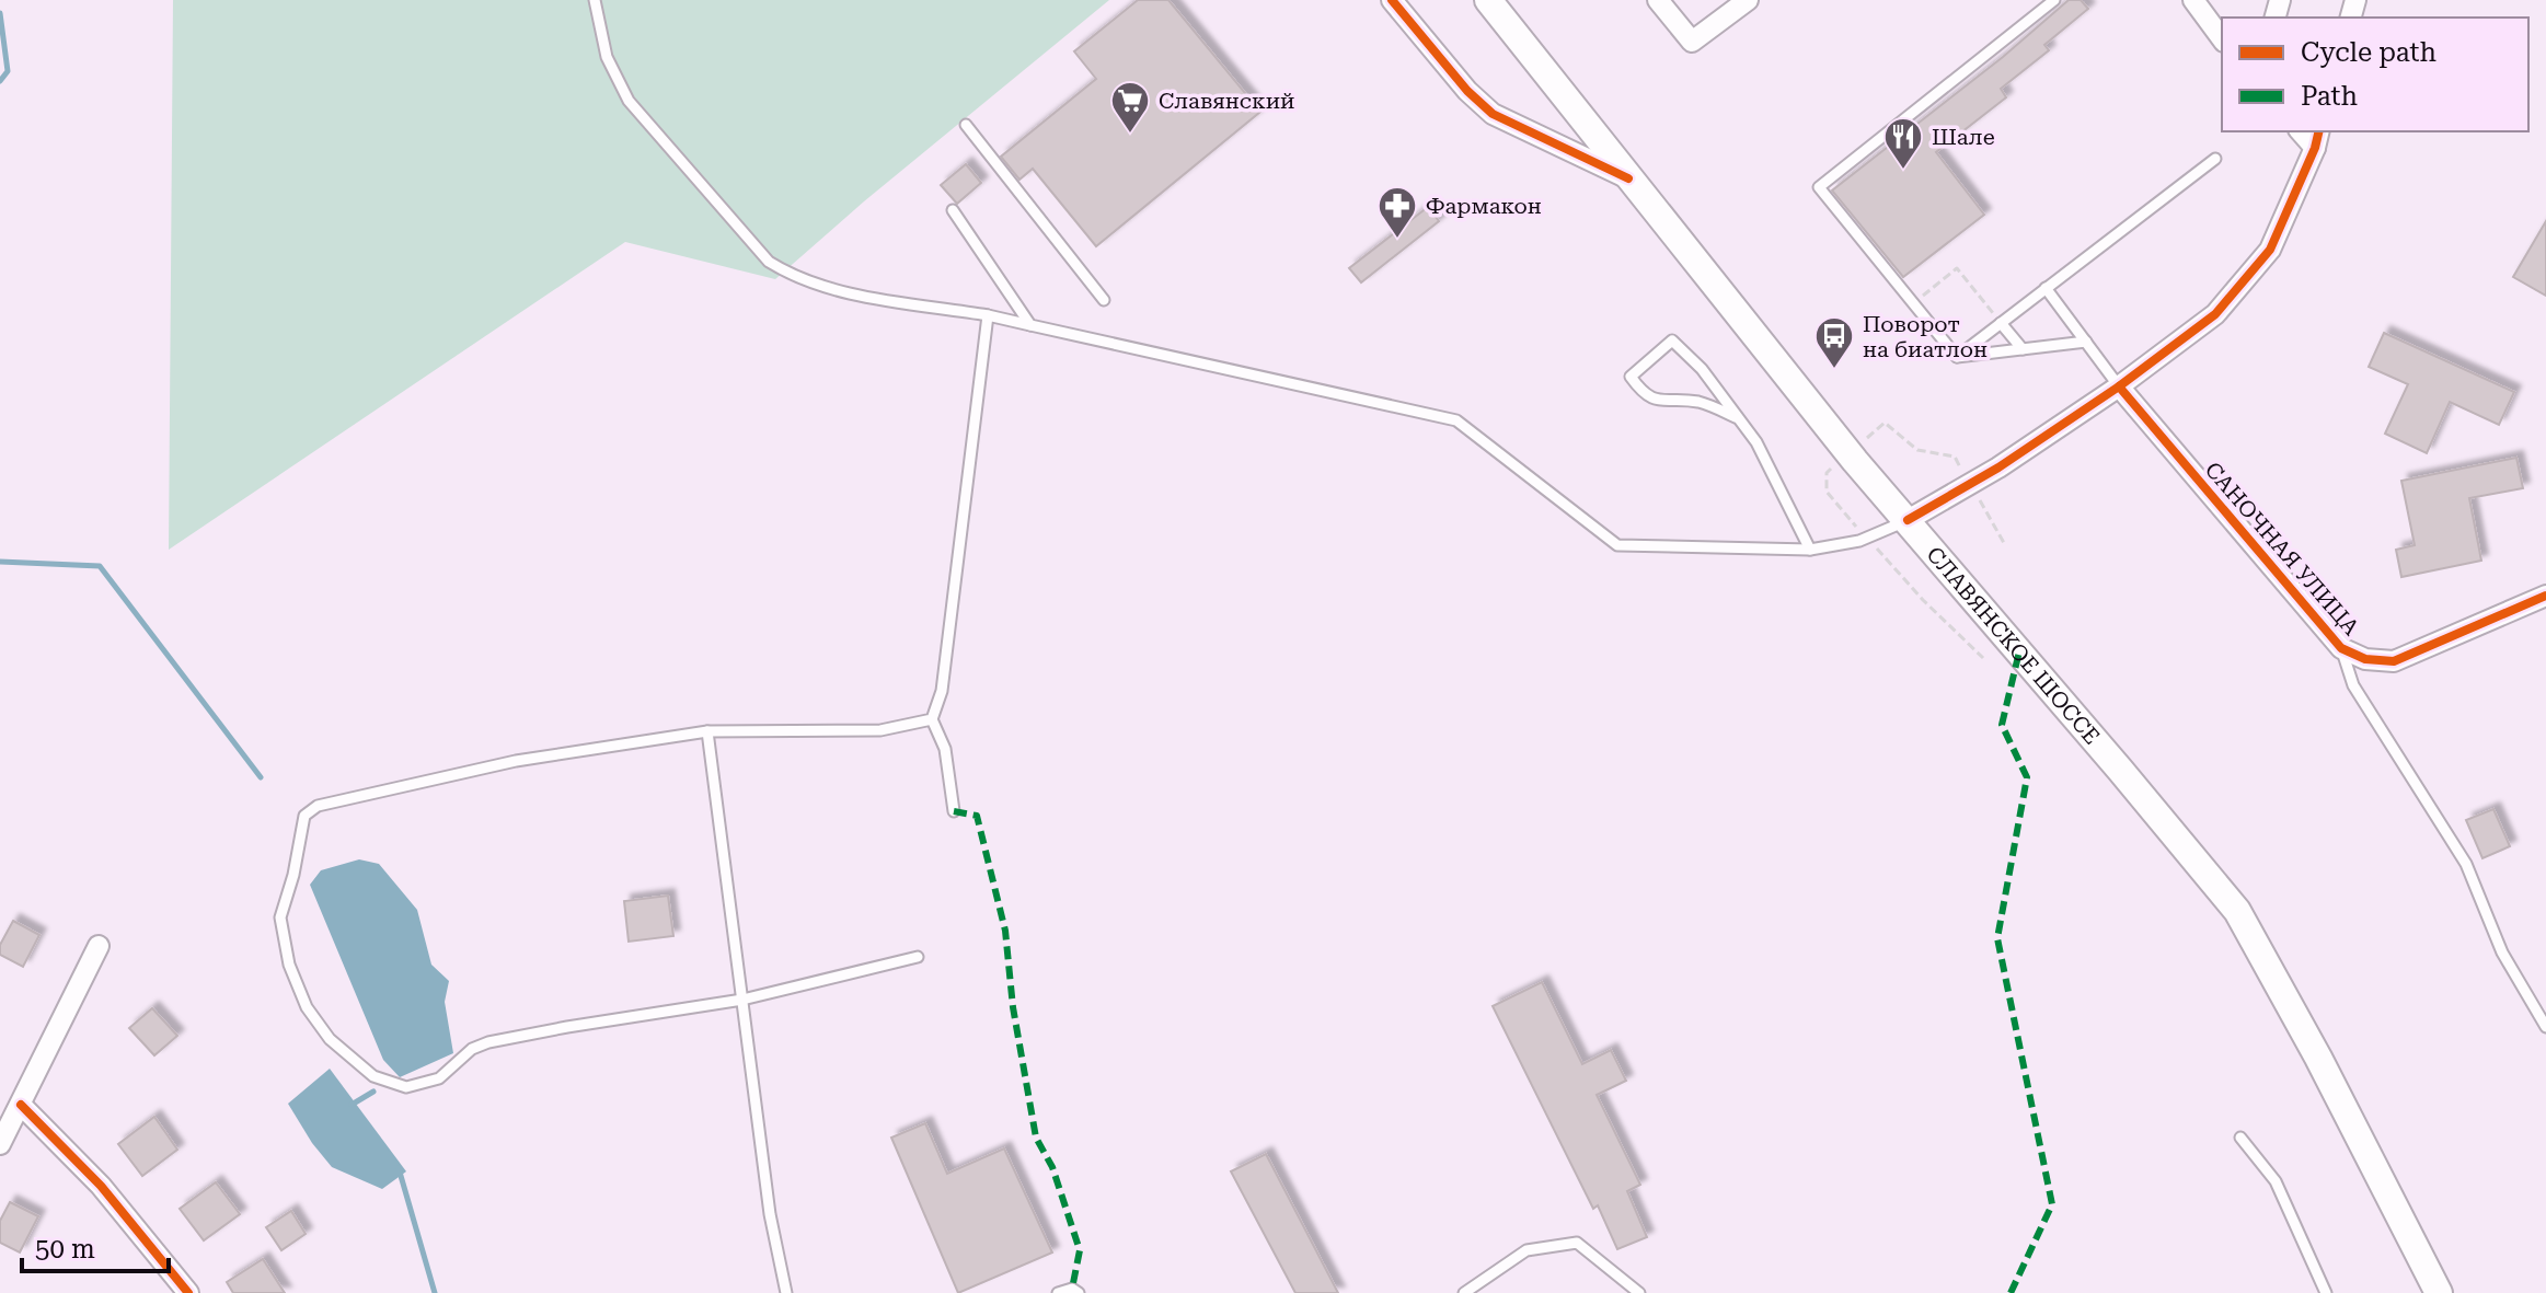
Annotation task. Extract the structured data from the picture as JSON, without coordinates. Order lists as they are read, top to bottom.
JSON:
{
  "streets": {
    "main road": ["СЛАВЯНСКОЕ ШОССЕ"],
    "street": ["САНОЧНАЯ УЛИЦА"]
  },
  "places": {
    "supermarket": ["Славянский"],
    "restaurant": ["Шале"],
    "pharmacy": ["Фармакон"],
    "bus stop": ["Поворот на биатлон"]
  },
  "legend": ["Cycle path", "Path"],
  "scale_bar": "50 m"
}
